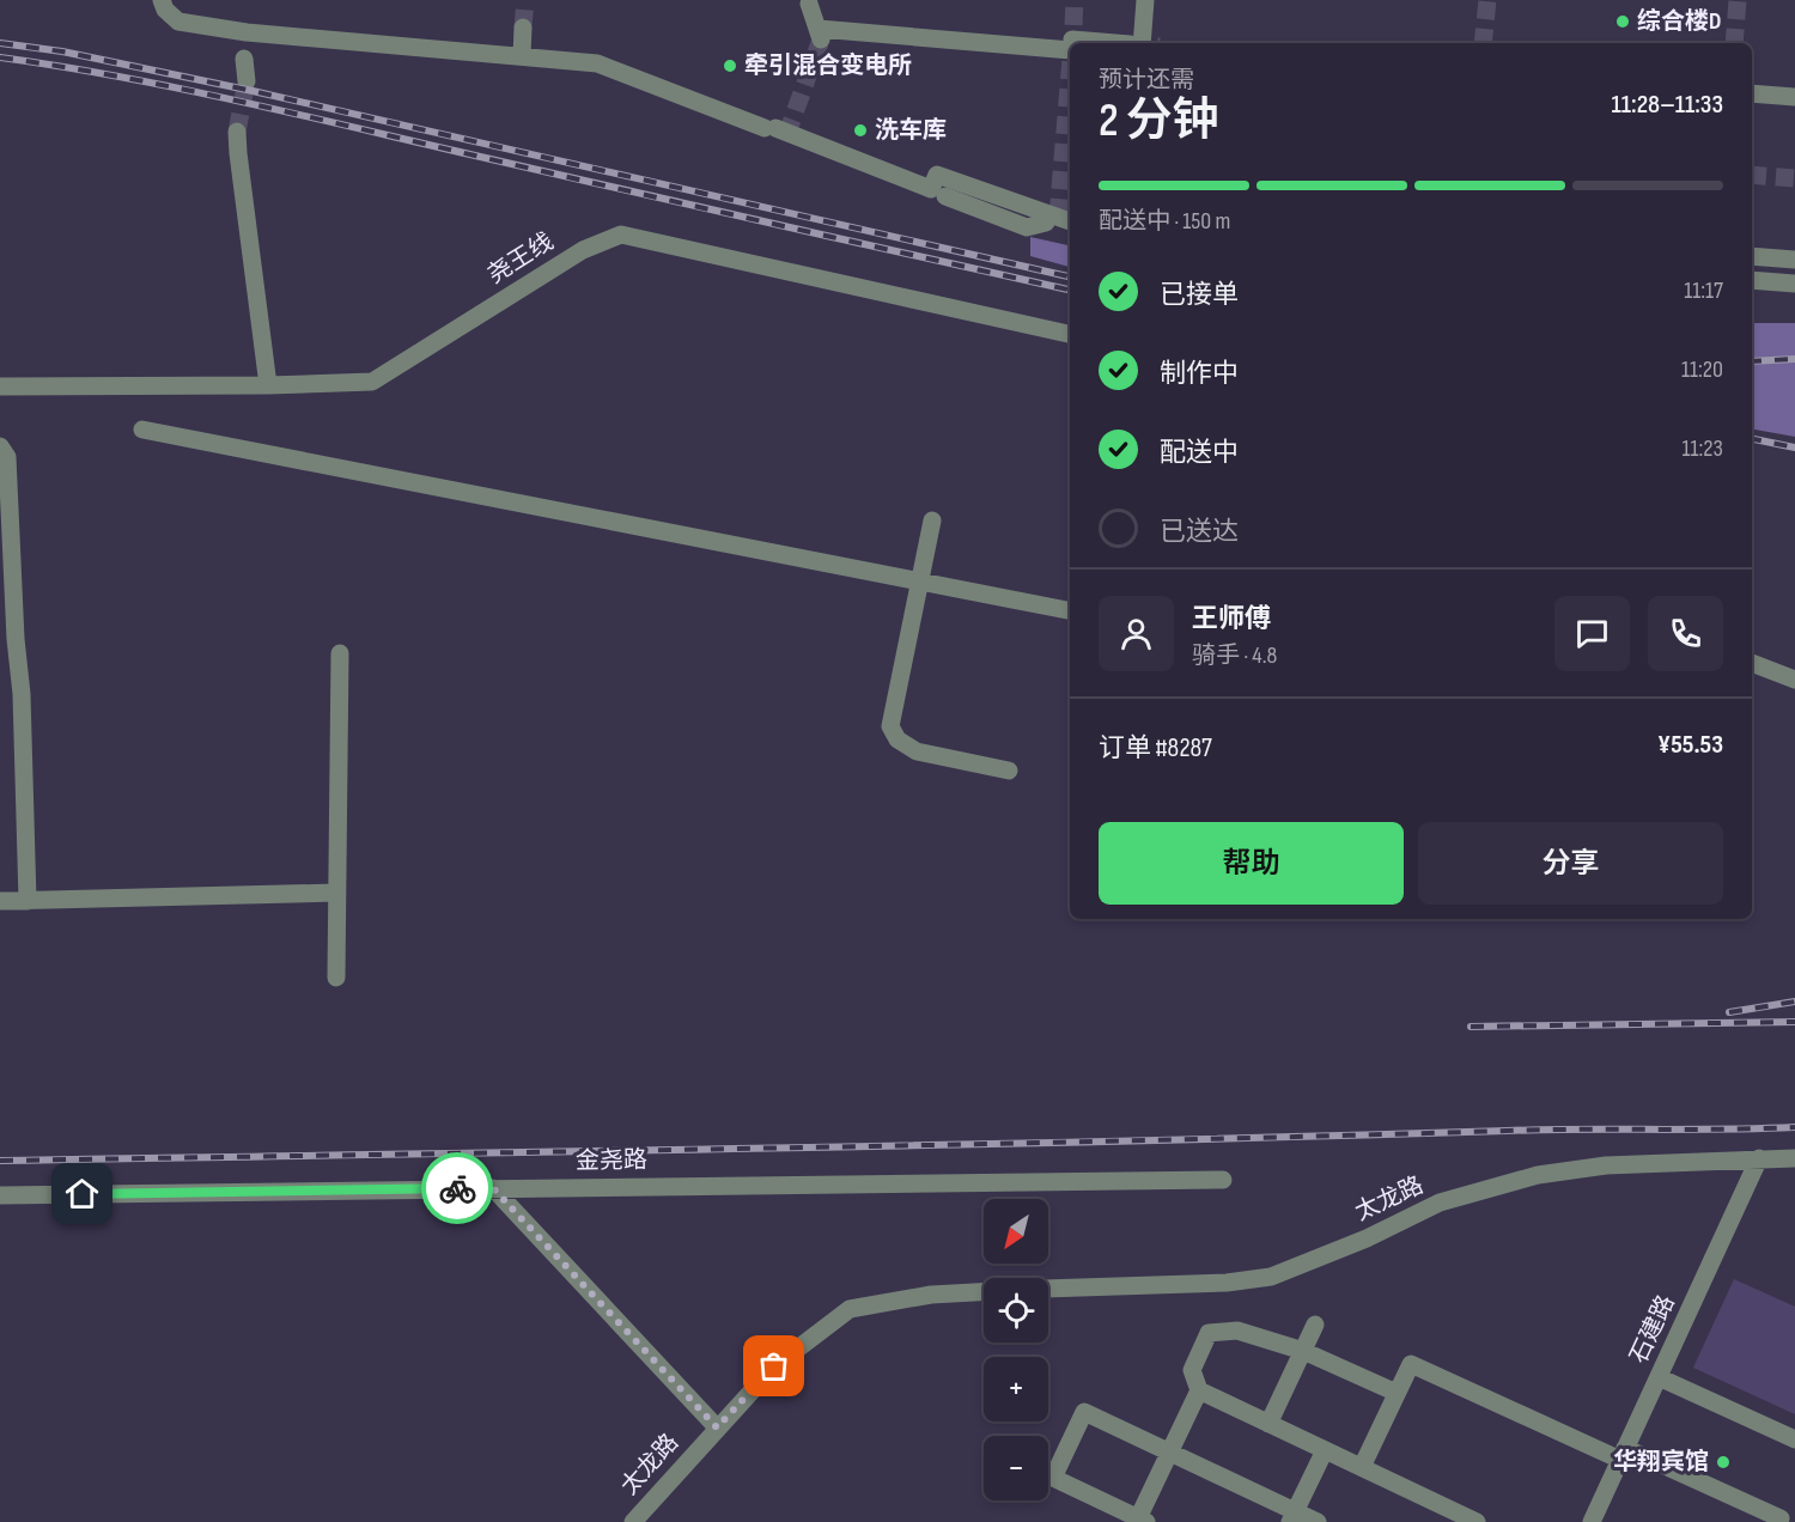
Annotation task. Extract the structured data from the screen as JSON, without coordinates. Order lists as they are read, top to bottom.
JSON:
{
  "streets": {
    "street": [
      "尧王线",
      "金尧路",
      "太龙路",
      "石建路"
    ]
  },
  "crossings": [
    ["太龙路", "石建路"]
  ],
  "places": [
    "综合楼D",
    "牵引混合变电所",
    "洗车库",
    "华翔宾馆"
  ],
  "north": "bottom left",
  "page": {
    "heading": ["2 分钟", "预计还需", "11:28–11:33"],
    "panel": [
      "王师傅",
      "骑手 · 4.8",
      "订单 #8287",
      "¥55.53"
    ],
    "bar": "配送中 · 150 m",
    "list": [
      ["已接单", "11:17"],
      ["制作中", "11:20"],
      ["配送中", "11:23"],
      "已送达"
    ],
    "buttons": ["帮助", "分享"],
    "map_buttons": ["+", "−"]
  }
}
